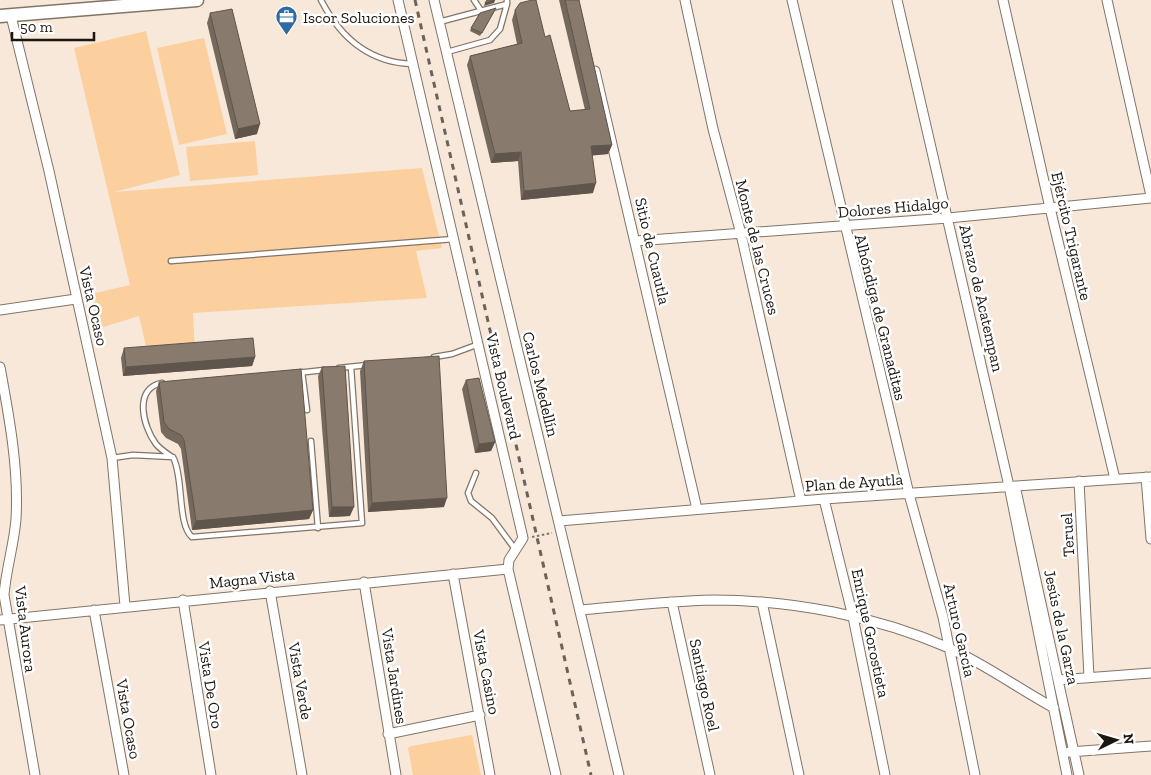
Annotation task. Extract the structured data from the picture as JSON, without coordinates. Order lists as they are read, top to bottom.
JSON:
{
  "streets": {
    "street": [
      "Dolores Hidalgo",
      "Ejército Trigarante",
      "Monte de las Cruces",
      "Sitio de Cuautla",
      "Abrazo de Acatempan",
      "Vista Ocaso",
      "Alhóndiga de Granaditas",
      "Carlos Medellín",
      "Vista Boulevard",
      "Plan de Ayutla",
      "Teruel",
      "Magna Vista",
      "Jesús de la Garza",
      "Vista Aurora",
      "Arturo García",
      "Enrique Gorostieta",
      "Vista Casino",
      "Vista Jardines",
      "Vista Verde",
      "Vista De Oro",
      "Santiago Roel"
    ]
  },
  "crossings": [
    ["Dolores Hidalgo", "Ejército Trigarante"],
    ["Dolores Hidalgo", "Monte de las Cruces"],
    ["Dolores Hidalgo", "Sitio de Cuautla"],
    ["Dolores Hidalgo", "Abrazo de Acatempan"],
    ["Dolores Hidalgo", "Alhóndiga de Granaditas"],
    ["Ejército Trigarante", "Plan de Ayutla"],
    ["Monte de las Cruces", "Plan de Ayutla"],
    ["Sitio de Cuautla", "Plan de Ayutla"],
    ["Abrazo de Acatempan", "Plan de Ayutla"],
    ["Abrazo de Acatempan", "Jesús de la Garza"],
    ["Vista Ocaso", "Magna Vista"],
    ["Alhóndiga de Granaditas", "Plan de Ayutla"],
    ["Alhóndiga de Granaditas", "Arturo García"],
    ["Carlos Medellín", "Plan de Ayutla"],
    ["Plan de Ayutla", "Teruel"],
    ["Plan de Ayutla", "Jesús de la Garza"],
    ["Plan de Ayutla", "Arturo García"],
    ["Plan de Ayutla", "Enrique Gorostieta"],
    ["Magna Vista", "Vista Aurora"],
    ["Magna Vista", "Vista Casino"],
    ["Magna Vista", "Vista Jardines"],
    ["Magna Vista", "Vista Verde"],
    ["Magna Vista", "Vista De Oro"]
  ],
  "places": {
    "office": ["Iscor Soluciones"]
  },
  "scale_bar": "50 m",
  "north": "right"
}
